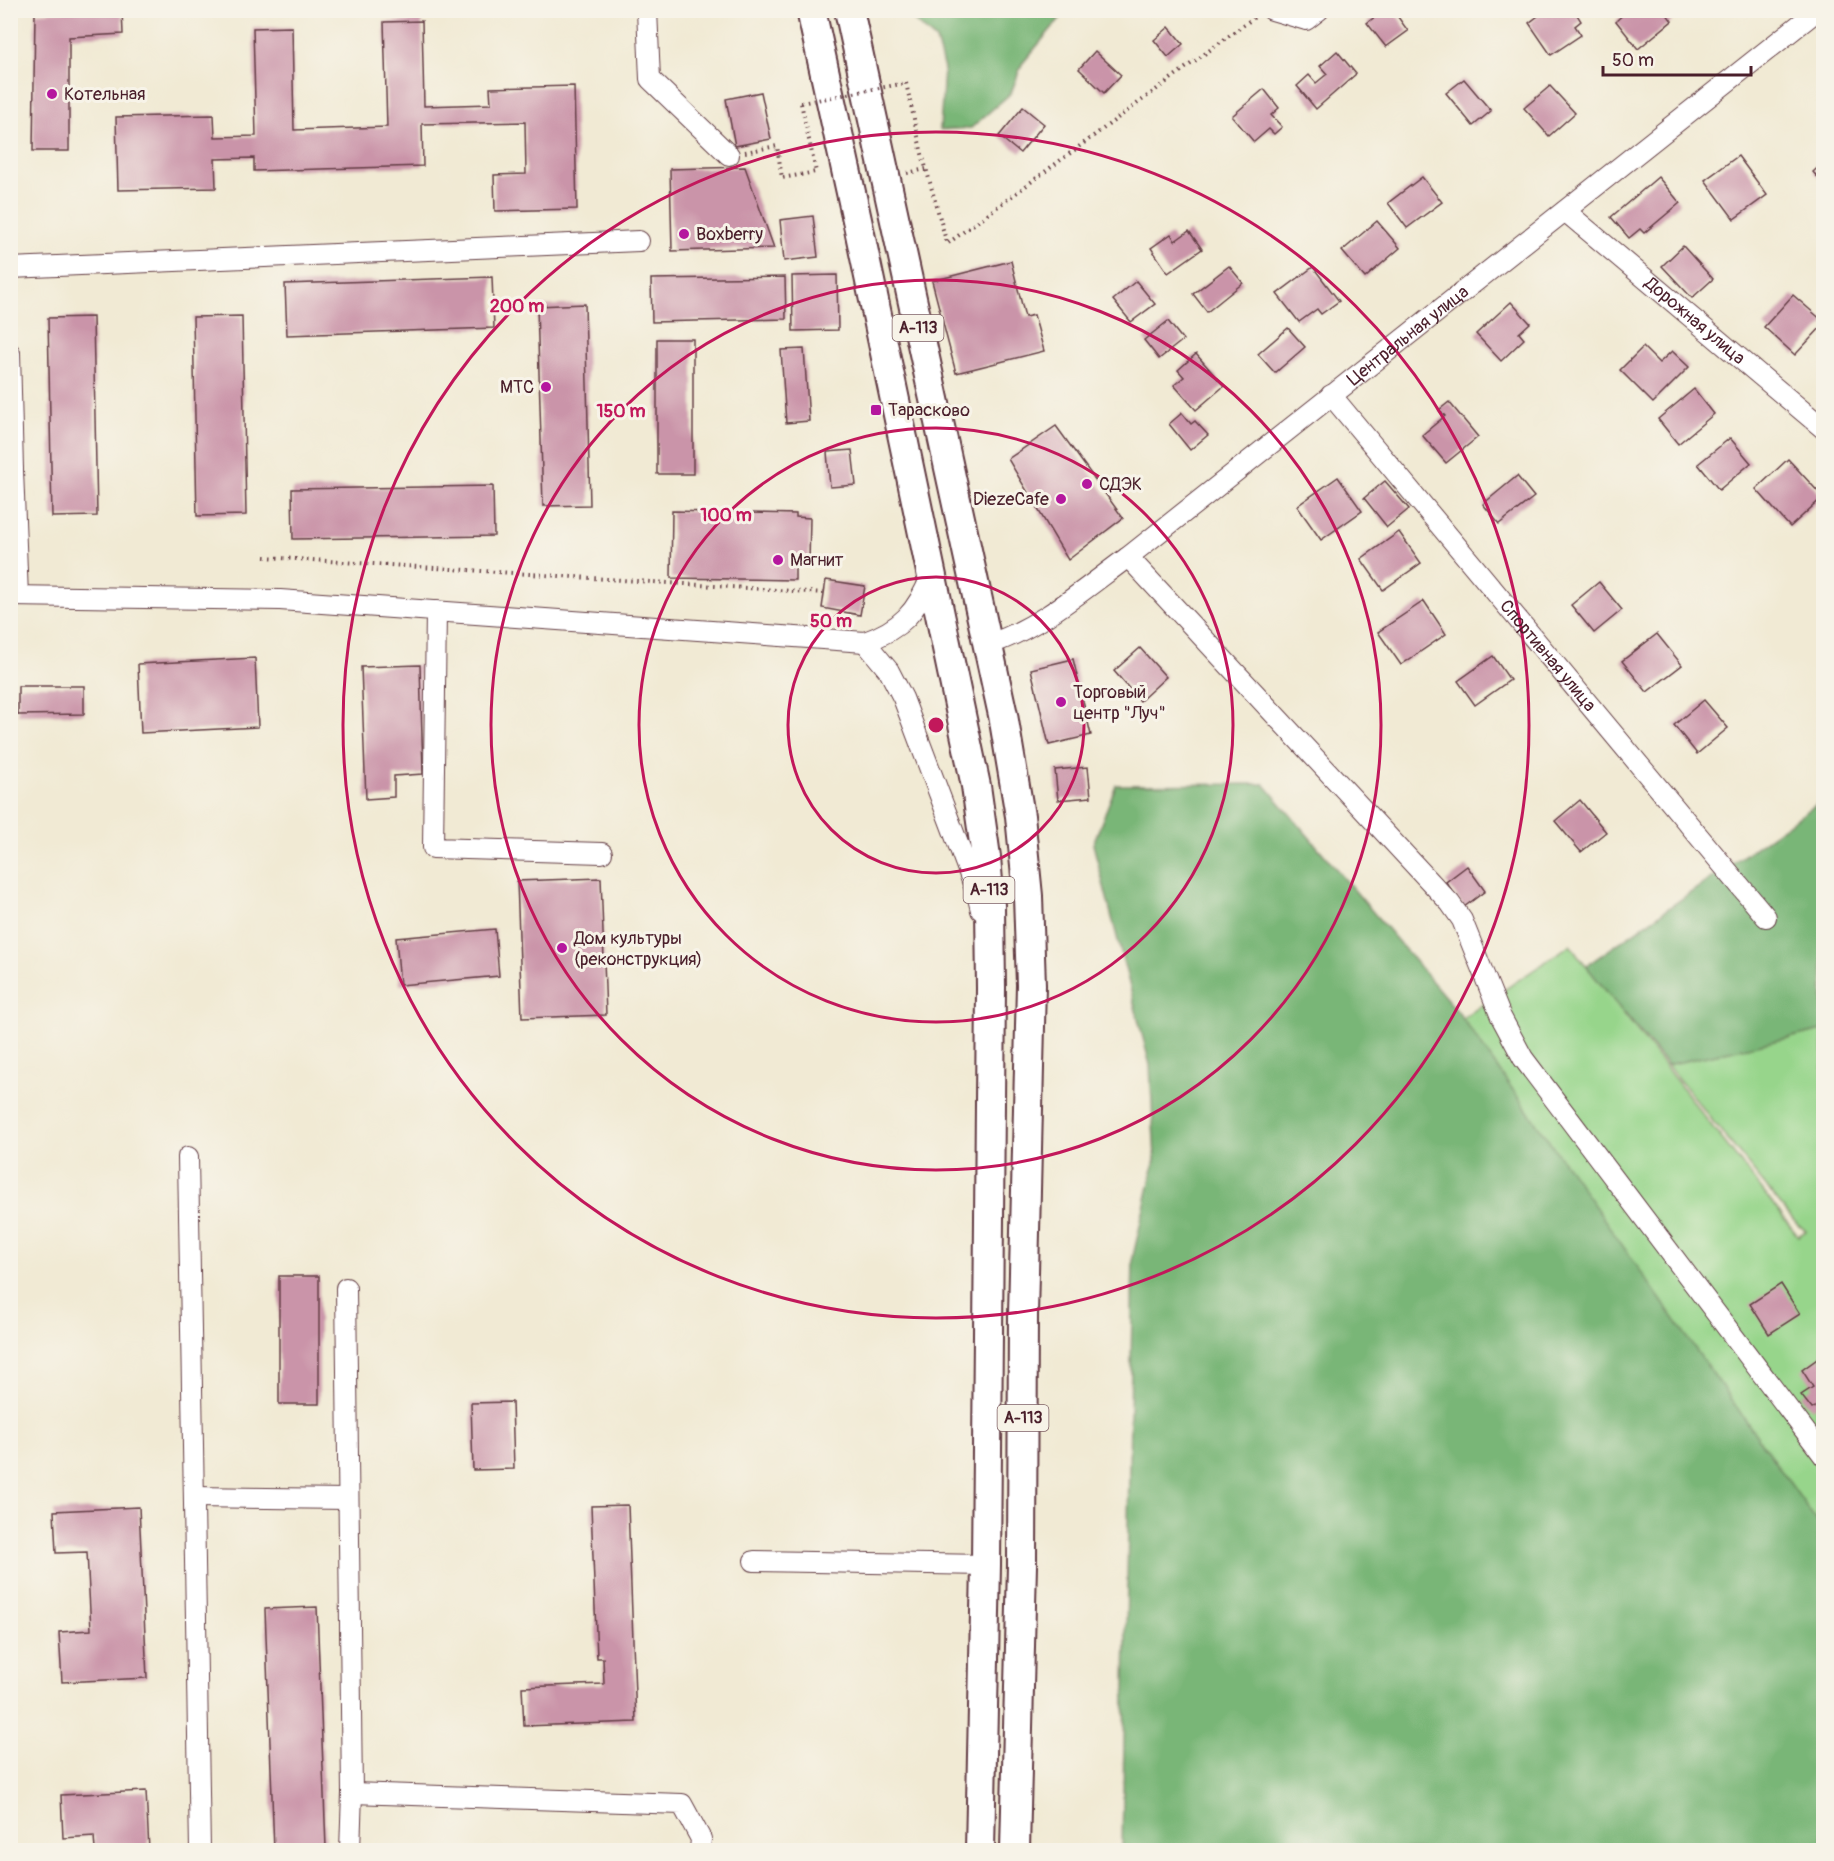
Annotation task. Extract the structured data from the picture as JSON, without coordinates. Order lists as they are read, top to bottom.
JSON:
{
  "streets": {
    "highway": ["А-113"],
    "street": ["Дорожная улица", "Центральная улица", "Спортивная улица"]
  },
  "crossings": [
    ["Дорожная улица", "Центральная улица"],
    ["А-113", "Центральная улица"],
    ["Центральная улица", "Спортивная улица"]
  ],
  "places": {
    "other": [
      "Котельная",
      "Boxberry",
      "МТС",
      "СДЭК",
      "DiezeCafe",
      "Магнит",
      "Торговый центр \"Луч\"",
      "Дом культуры (реконструкция)"
    ],
    "transit": ["Тарасково"]
  },
  "scale_bar": "50 m",
  "rings": [
    "200 m",
    "150 m",
    "100 m",
    "50 m"
  ]
}
